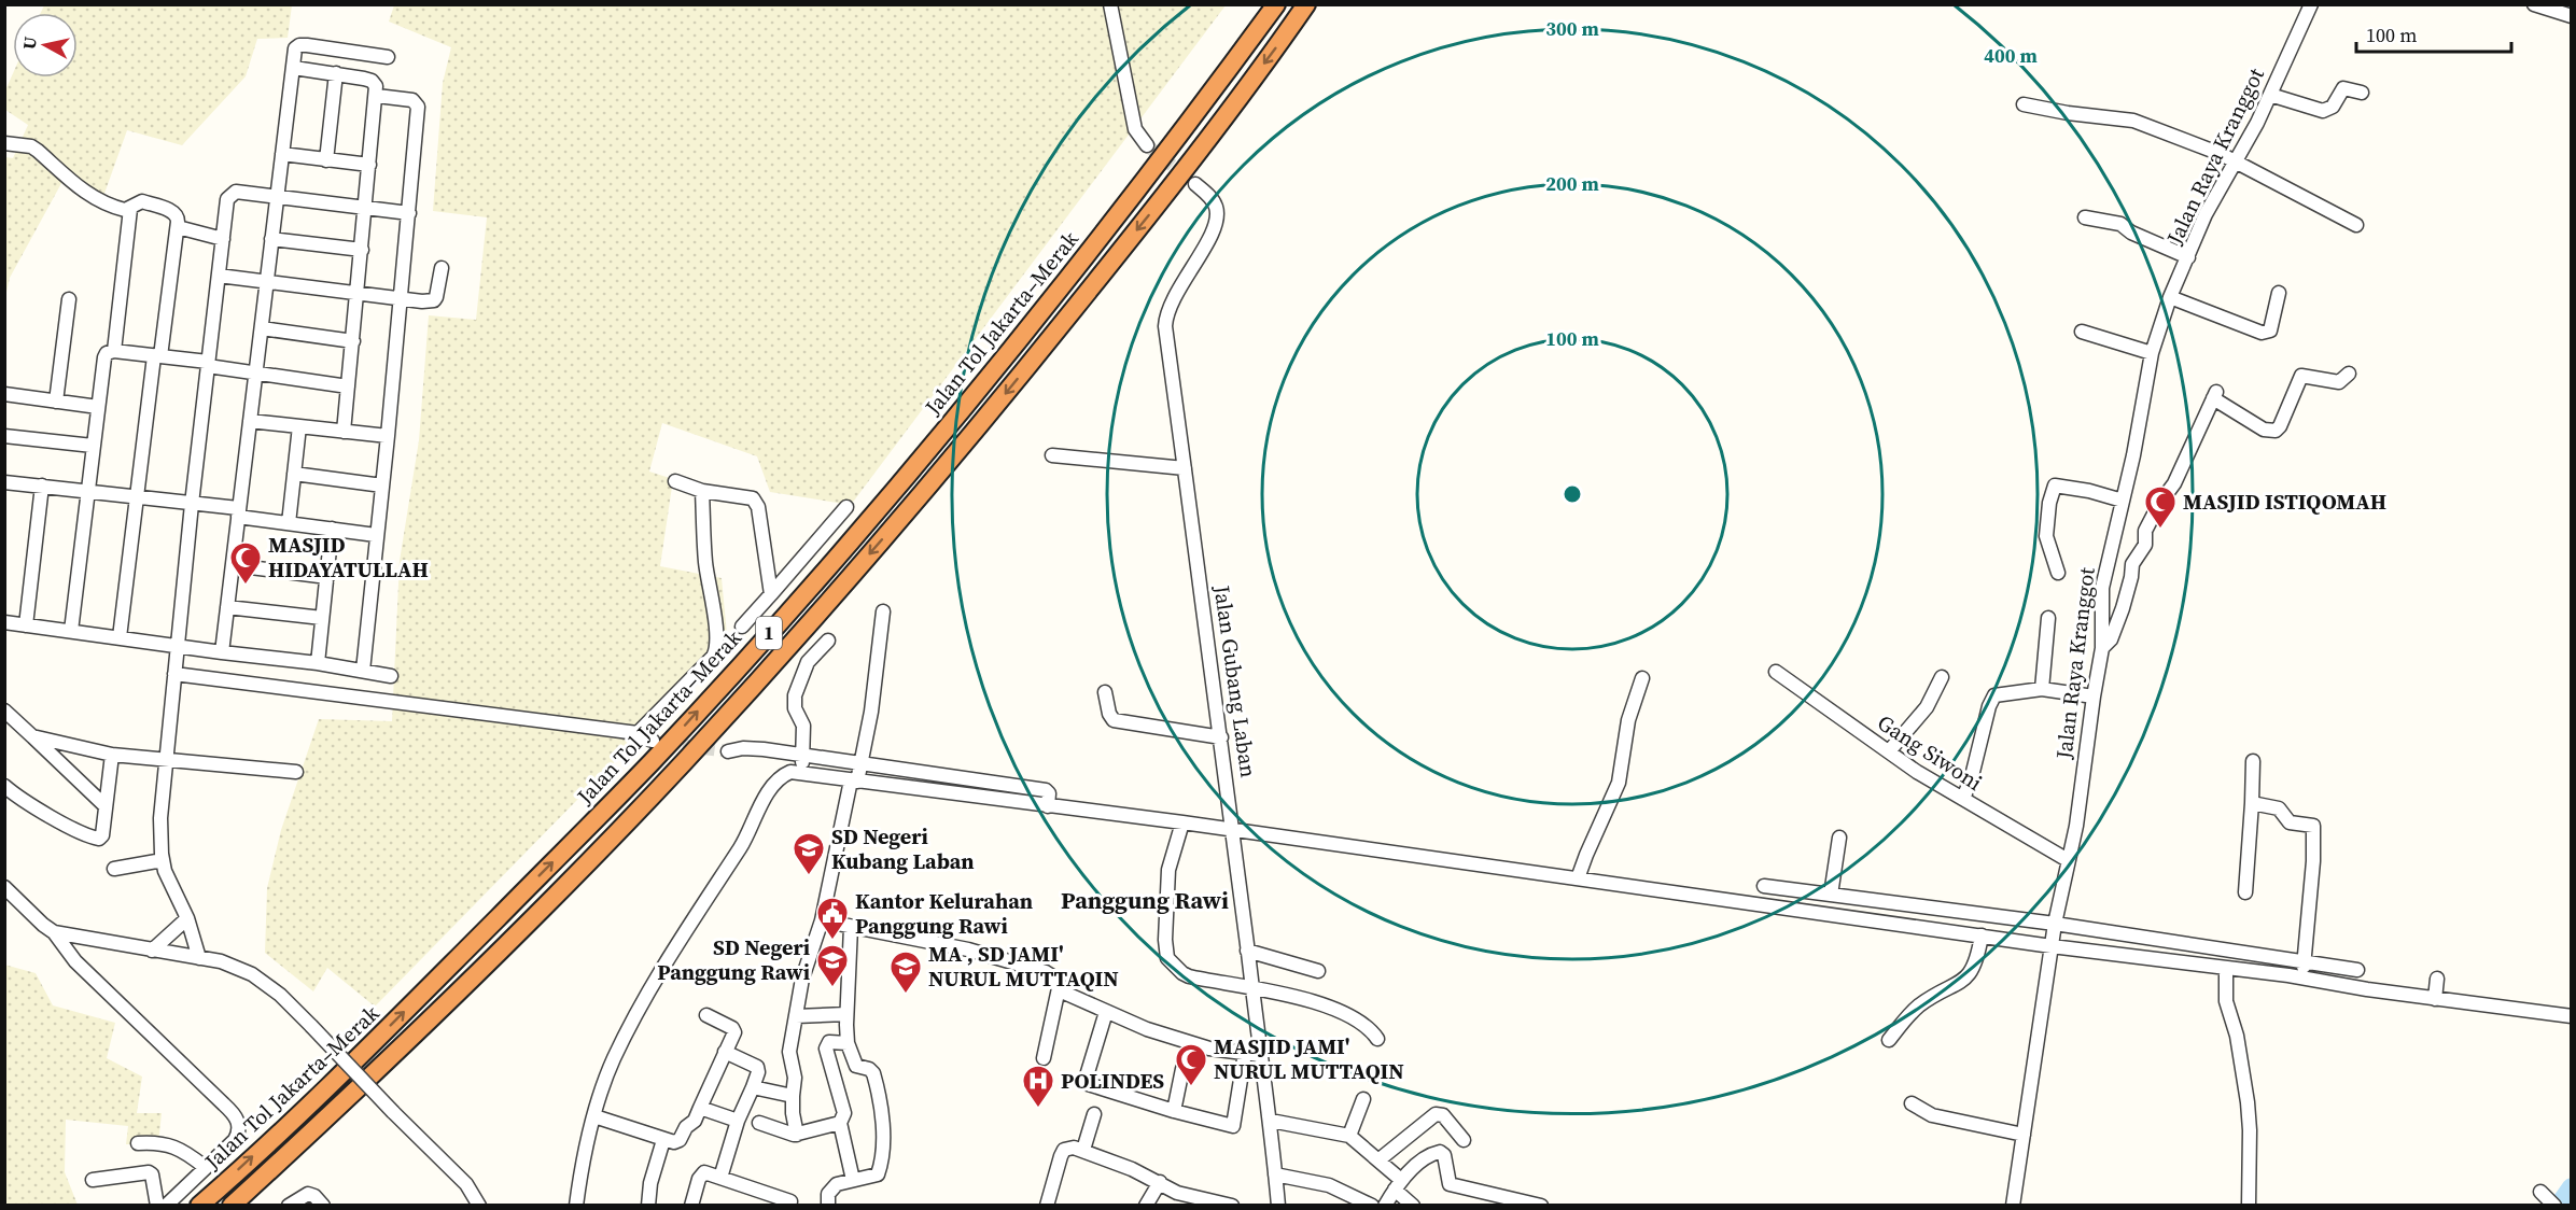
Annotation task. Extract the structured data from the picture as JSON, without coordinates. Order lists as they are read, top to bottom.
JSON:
{
  "streets": {
    "highway": ["Jalan Tol Jakarta–Merak", "1"],
    "street": ["Jalan Raya Kranggot", "Jalan Gubang Laban", "Gang Siwoni"]
  },
  "crossings": [
    ["Jalan Raya Kranggot", "Gang Siwoni"]
  ],
  "districts": ["Panggung Rawi"],
  "places": {
    "mosque": ["MASJID ISTIQOMAH", "MASJID HIDAYATULLAH", "MASJID JAMI' NURUL MUTTAQIN"],
    "school or university": ["SD Negeri Kubang Laban", "SD Negeri Panggung Rawi", "MA , SD JAMI' NURUL MUTTAQIN"],
    "public building": ["Kantor Kelurahan Panggung Rawi"],
    "hospital": ["POLINDES"]
  },
  "scale_bar": "100 m",
  "north": "left",
  "rings": [
    "300 m",
    "400 m",
    "200 m",
    "100 m"
  ]
}
